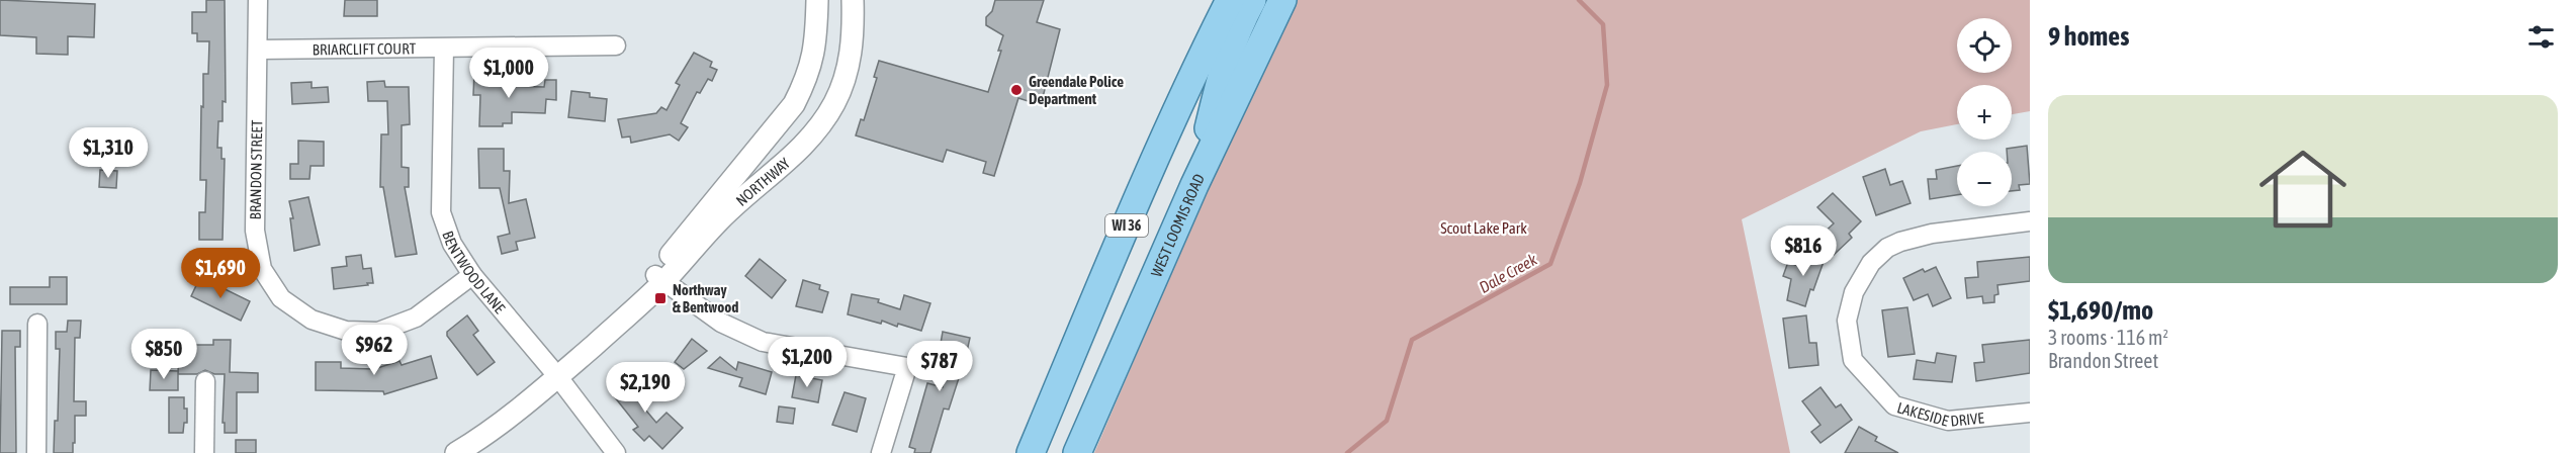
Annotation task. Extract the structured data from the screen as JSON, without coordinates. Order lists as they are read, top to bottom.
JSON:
{
  "streets": {
    "main road": ["WI 36", "WEST LOOMIS ROAD"],
    "street": [
      "BRIARCLIFT COURT",
      "BRANDON STREET",
      "NORTHWAY",
      "BENTWOOD LANE",
      "LAKESIDE DRIVE"
    ]
  },
  "crossings": [
    ["BRIARCLIFT COURT", "BRANDON STREET"],
    ["BRIARCLIFT COURT", "BENTWOOD LANE"],
    ["BRANDON STREET", "BENTWOOD LANE"],
    ["NORTHWAY", "BENTWOOD LANE"]
  ],
  "water": ["Dale Creek"],
  "parks": ["Scout Lake Park"],
  "places": {
    "other": ["Greendale Police Department"],
    "transit": ["Northway & Bentwood"]
  },
  "page": {
    "heading": "9 homes",
    "map_buttons": ["+", "−"],
    "price": [
      "$1,000",
      "$1,310",
      "$816",
      "$1,690",
      "$962",
      "$850",
      "$1,200",
      "$787",
      "$2,190"
    ],
    "list": [
      {
        "name": "$1,690/mo",
        "note": "3 rooms · 116 m² · Brandon Street"
      }
    ]
  }
}
